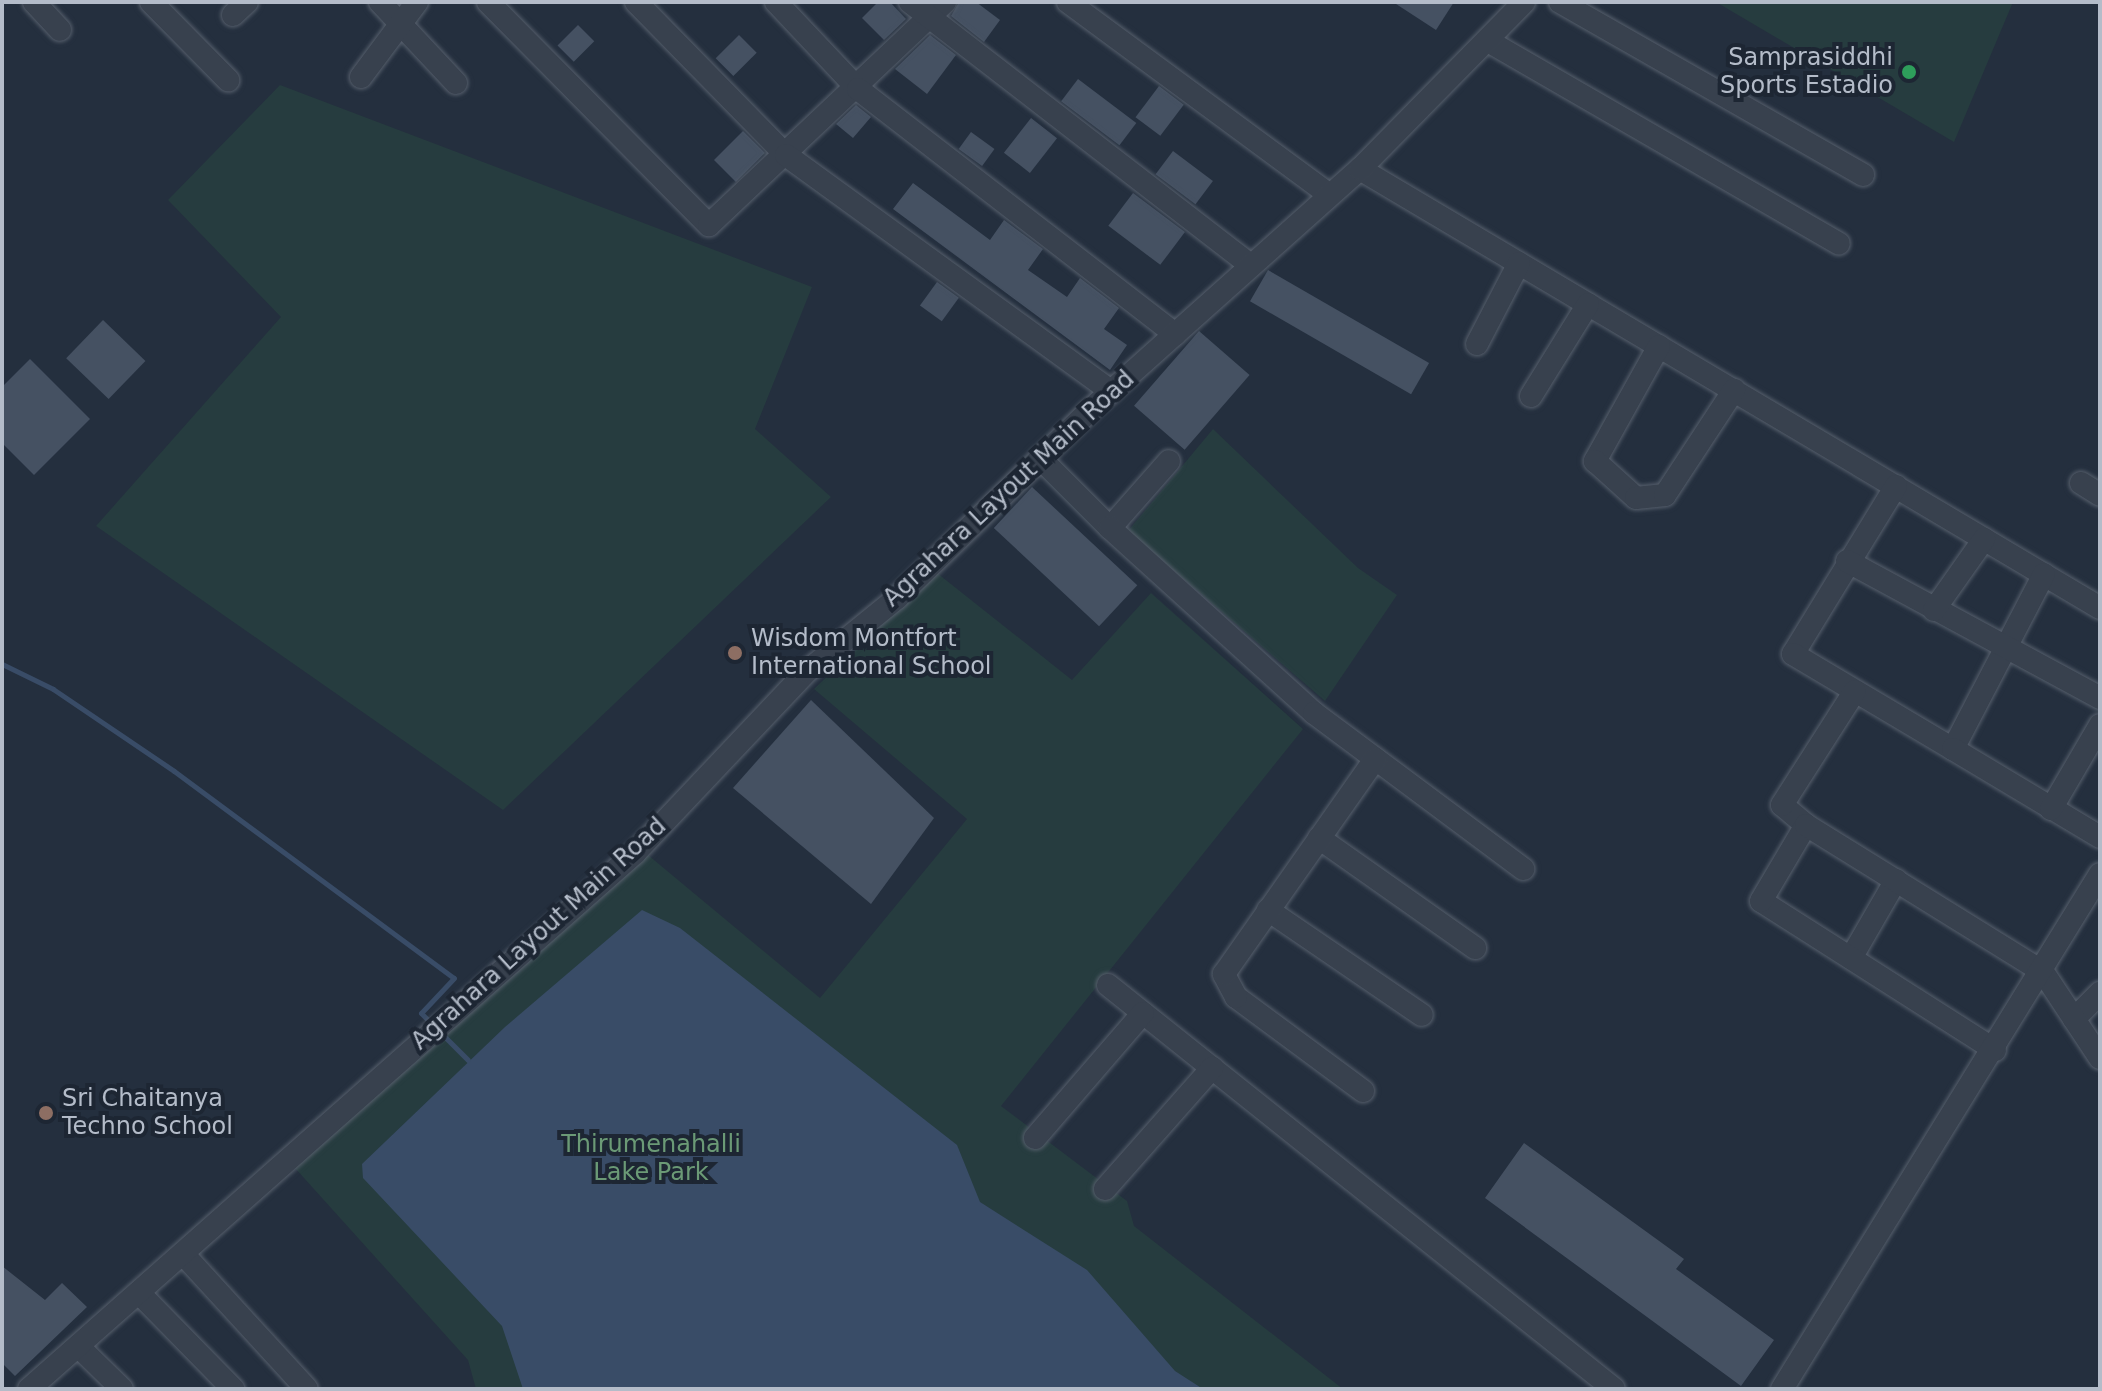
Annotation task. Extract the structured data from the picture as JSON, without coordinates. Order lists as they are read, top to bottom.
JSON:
{
  "streets": {
    "street": ["Agrahara Layout Main Road"]
  },
  "parks": ["Thirumenahalli Lake Park"],
  "places": ["Samprasiddhi Sports Estadio", "Wisdom Montfort International School", "Sri Chaitanya Techno School"]
}
